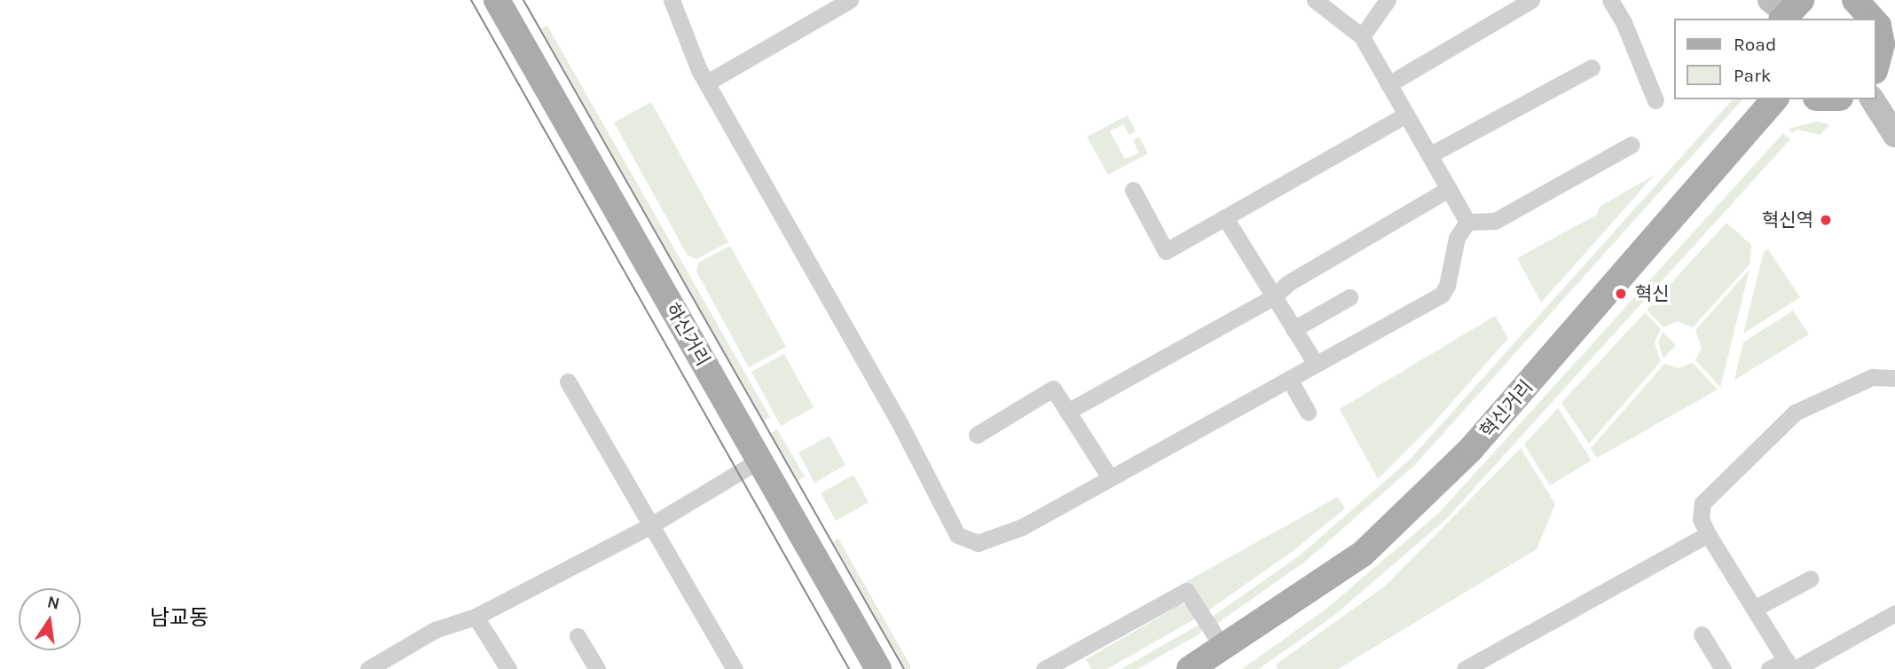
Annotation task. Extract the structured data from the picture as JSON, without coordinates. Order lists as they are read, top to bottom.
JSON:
{
  "streets": {
    "main road": ["하신거리", "혁신거리"]
  },
  "districts": ["남교동"],
  "places": ["혁신역", "혁신"],
  "legend": ["Road", "Park"],
  "north": "top"
}
